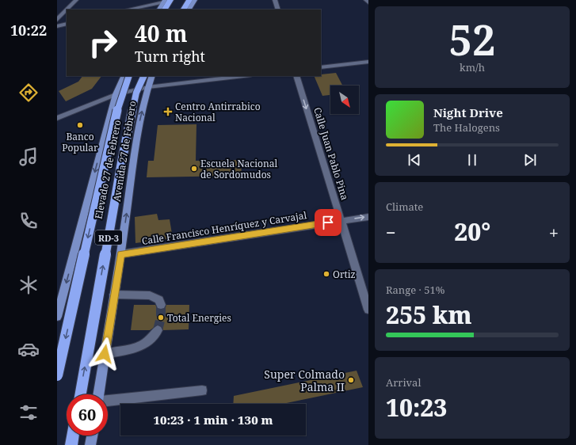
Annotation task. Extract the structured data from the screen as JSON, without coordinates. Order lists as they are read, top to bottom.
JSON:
{
  "streets": {
    "highway": ["Elevado 27 de Febrero", "RD-3"],
    "main road": ["Avenida 27 de Febrero"],
    "street": ["Calle Juan Pablo Pina", "Calle Francisco Henríquez y Carvajal"]
  },
  "crossings": [
    ["Avenida 27 de Febrero", "Calle Francisco Henríquez y Carvajal"],
    ["Calle Juan Pablo Pina", "Calle Francisco Henríquez y Carvajal"]
  ],
  "one_way": ["Calle Juan Pablo Pina"],
  "places": {
    "health": ["Centro Antirrabico Nacional"],
    "other": [
      "Banco Popular",
      "Escuela Nacional de Sordomudos",
      "Ortiz",
      "Total Energies",
      "Super Colmado Palma II"
    ]
  },
  "north": "bottom right",
  "page": {
    "tabs": "10:22",
    "tile": [
      ["52", "km/h"],
      "Climate",
      ["Range · 51%", "255 km"],
      ["Arrival", "10:23"]
    ],
    "turn": ["40 m", "Turn right"],
    "song": ["Night Drive", "The Halogens"],
    "heat": ["−", "20°", "+"],
    "limit": "60",
    "trip": "10:23 · 1 min · 130 m"
  }
}
